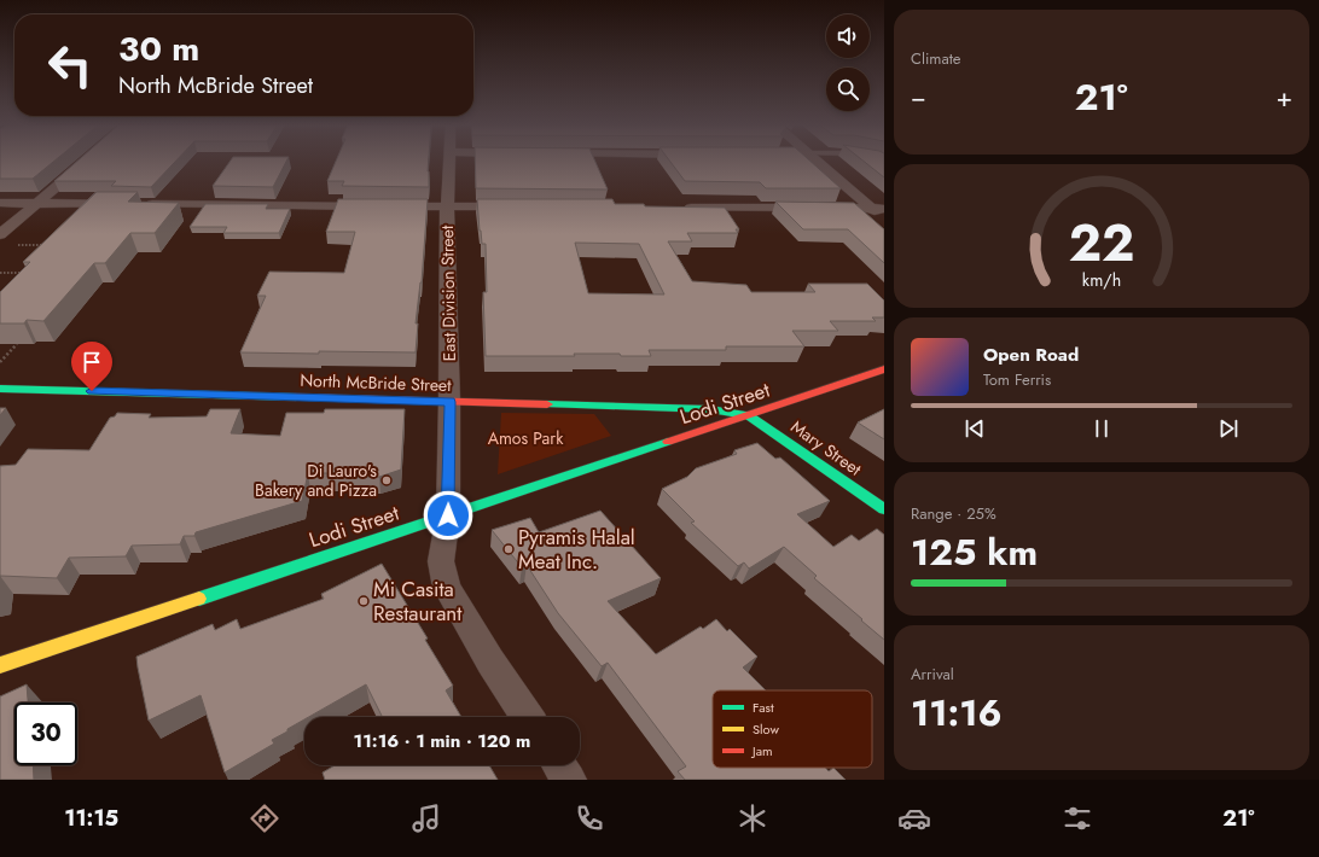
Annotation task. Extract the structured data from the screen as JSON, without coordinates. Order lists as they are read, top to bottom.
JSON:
{
  "streets": {
    "street": [
      "East Division Street",
      "North McBride Street",
      "Lodi Street",
      "Mary Street"
    ]
  },
  "crossings": [
    ["East Division Street", "North McBride Street"],
    ["East Division Street", "Lodi Street"],
    ["North McBride Street", "Lodi Street"],
    ["North McBride Street", "Mary Street"],
    ["Lodi Street", "Mary Street"]
  ],
  "parks": ["Amos Park"],
  "places": ["Di Lauro's Bakery and Pizza", "Pyramis Halal Meat Inc.", "Mi Casita Restaurant"],
  "legend": ["Fast", "Slow", "Jam"],
  "page": {
    "tile": [
      "Climate",
      ["Range · 25%", "125 km"],
      ["Arrival", "11:16"]
    ],
    "turn": ["30 m", "North McBride Street"],
    "heat": ["−", "21°", "+"],
    "song": ["Open Road", "Tom Ferris"],
    "limit": "30",
    "trip": "11:16 · 1 min · 120 m",
    "tabs": ["11:15", "21°"],
    "gauge": ["22", "km/h"]
  }
}
